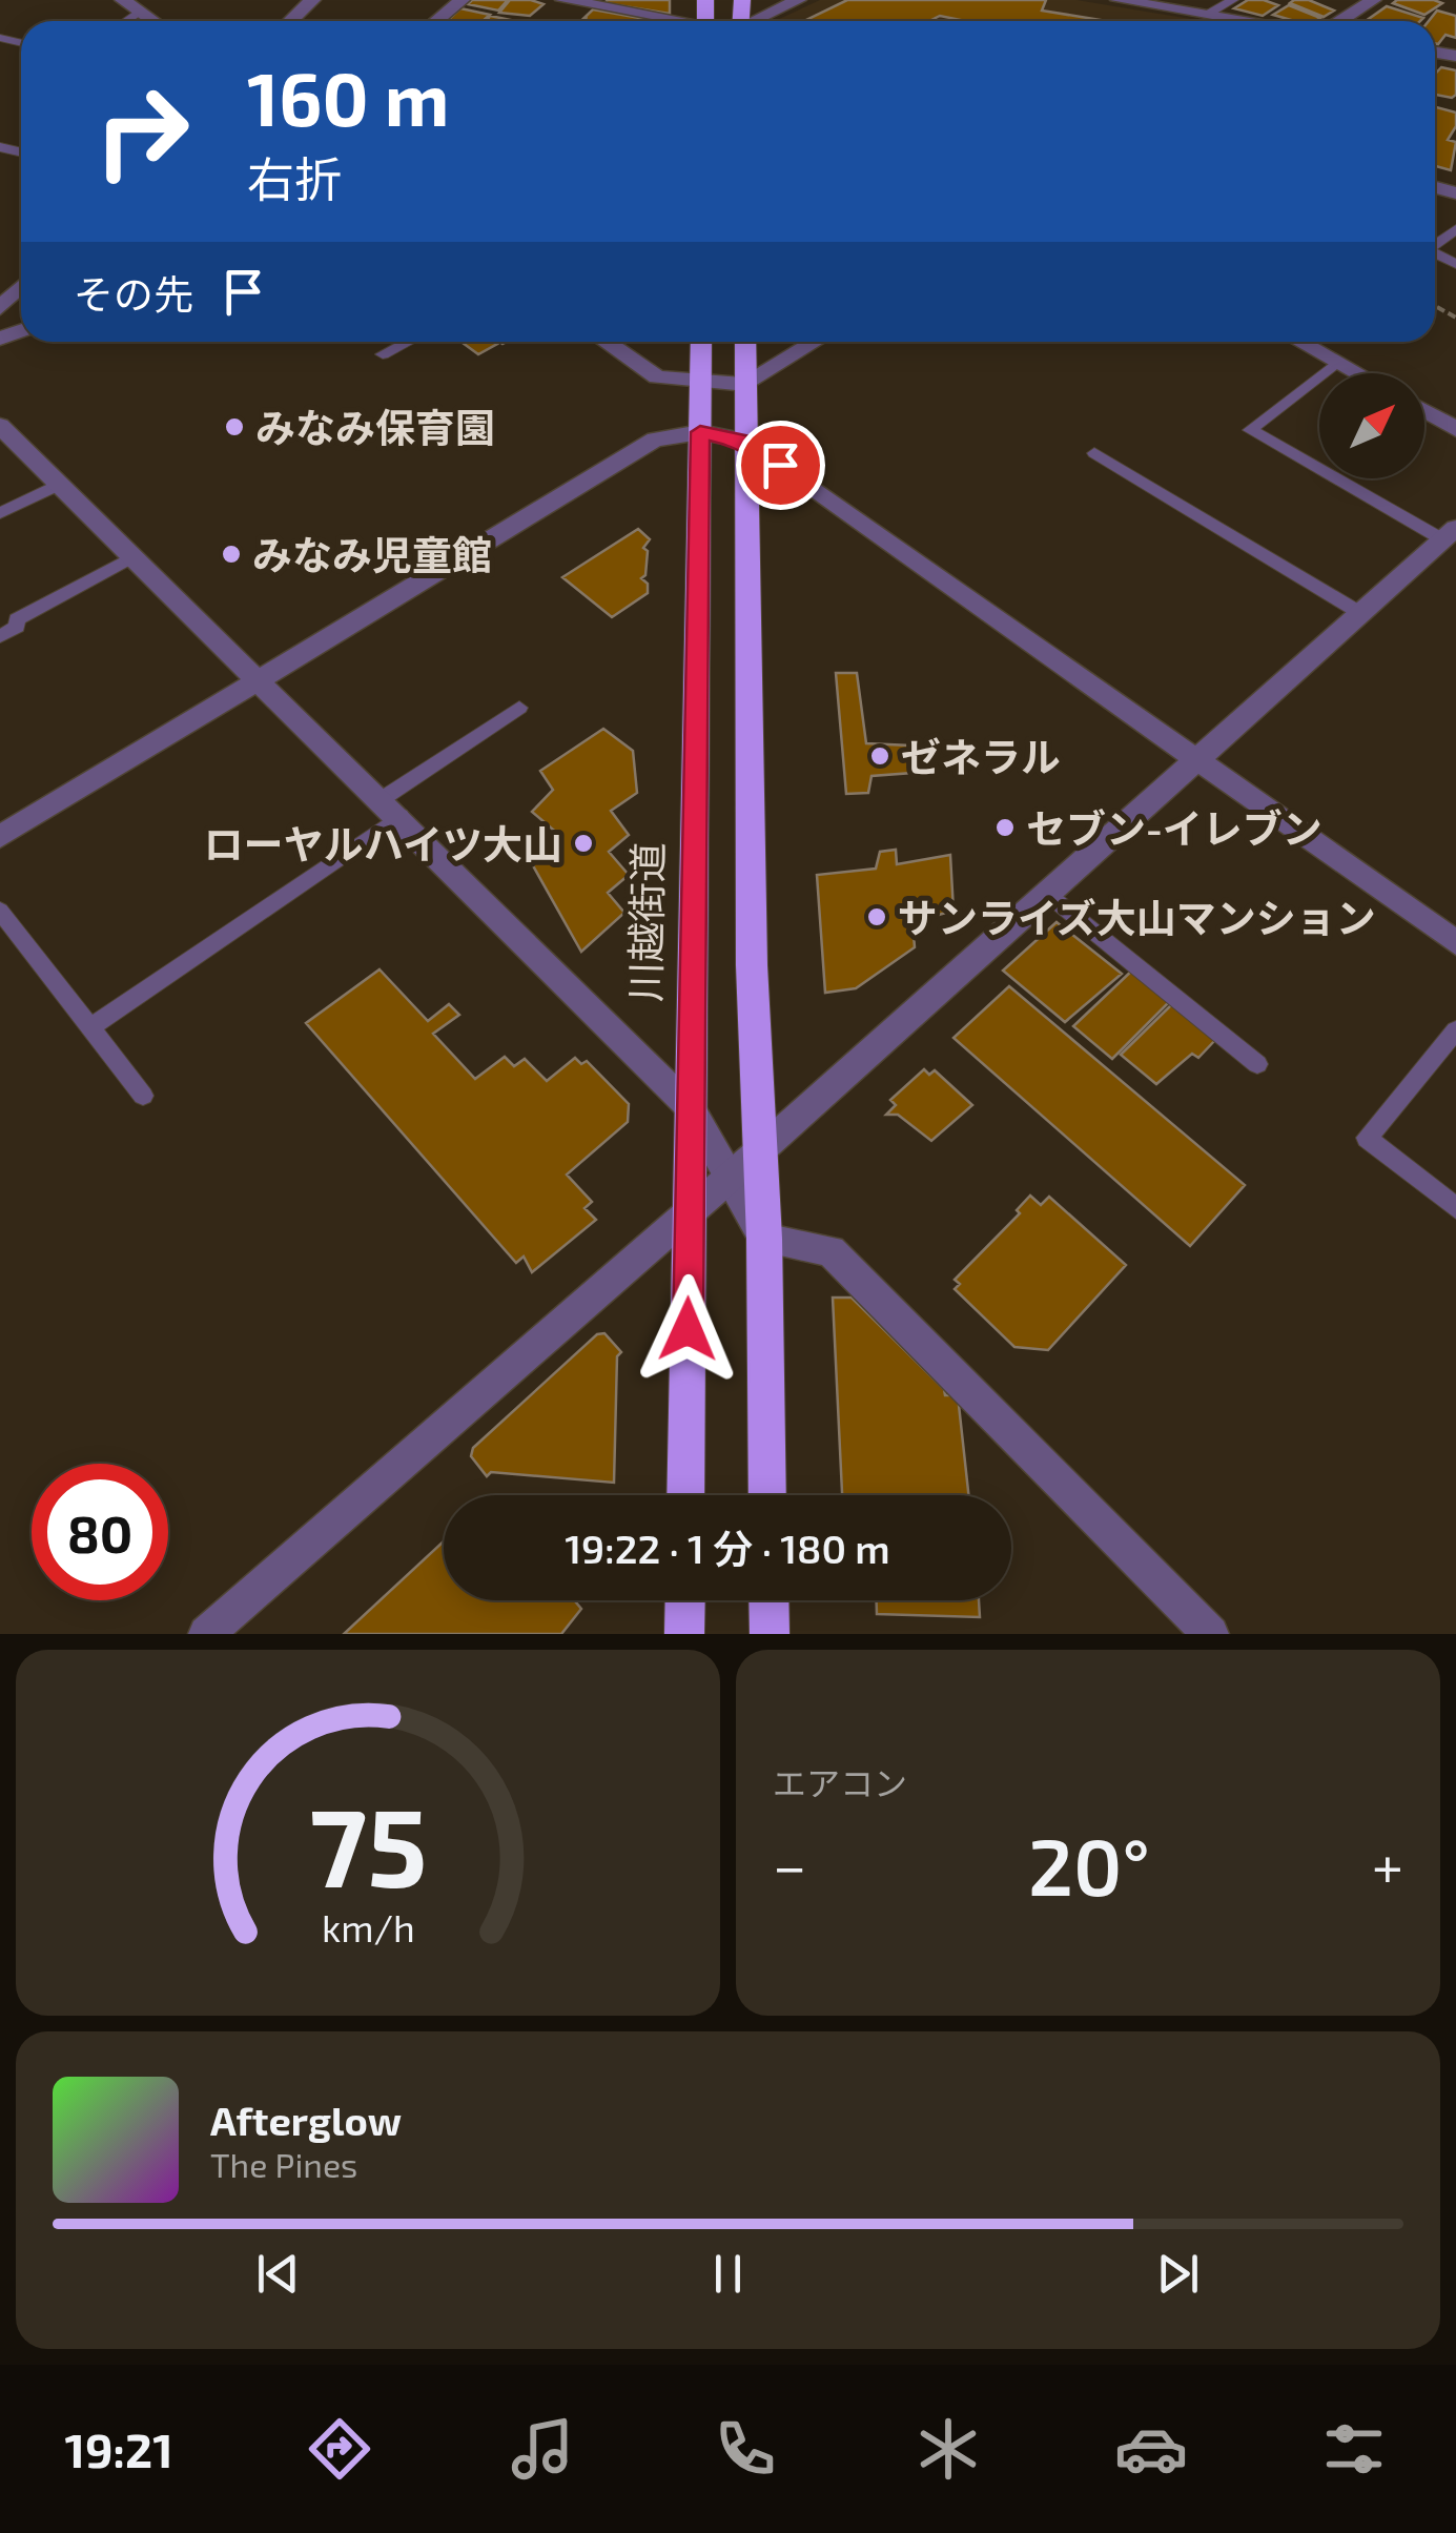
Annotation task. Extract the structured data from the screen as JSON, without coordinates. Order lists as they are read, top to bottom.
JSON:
{
  "streets": {
    "highway": ["川越街道"]
  },
  "places": [
    "みなみ保育園",
    "みなみ児童館",
    "ゼネラル",
    "セブン-イレブン",
    "ローヤルハイツ大山",
    "サンライズ大山マンション"
  ],
  "north": "top right",
  "page": {
    "turn": ["160 m", "右折"],
    "then": "その先",
    "limit": "80",
    "trip": "19:22 · 1 分 · 180 m",
    "tile": "エアコン",
    "heat": ["−", "20°", "+"],
    "song": ["Afterglow", "The Pines"],
    "tabs": "19:21",
    "gauge": ["75", "km/h"]
  }
}
